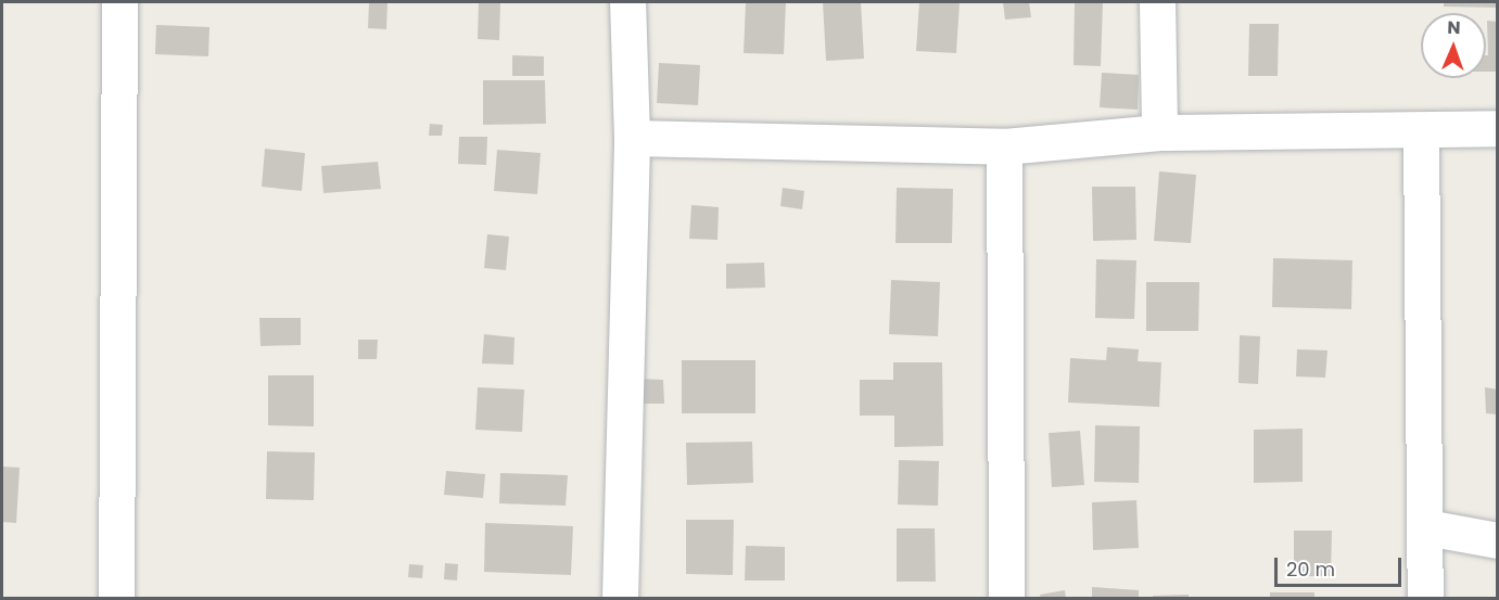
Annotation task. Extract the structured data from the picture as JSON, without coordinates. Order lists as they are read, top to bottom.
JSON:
{
  "scale_bar": "20 m",
  "north": "top"
}
